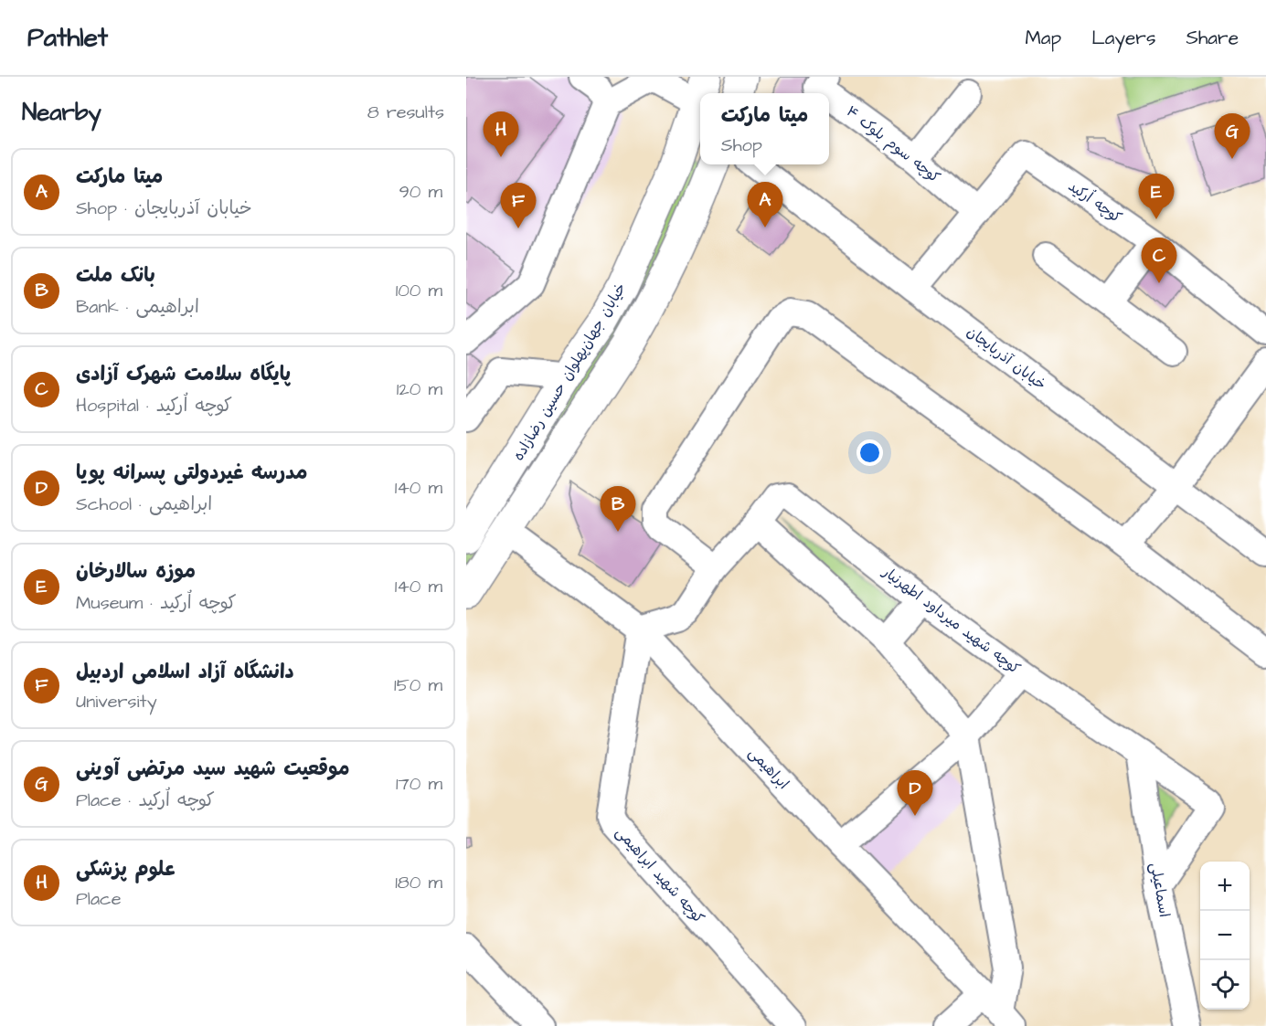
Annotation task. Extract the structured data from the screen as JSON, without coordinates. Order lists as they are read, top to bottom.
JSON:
{
  "streets": {
    "main road": ["خیابان جهان‌پهلوان حسین رضا‌زاده"],
    "street": [
      "کوچه سوم بلوک ۴",
      "کوچه اُرکید",
      "خیابان آذربایجان",
      "کوچه شهید میرداود اطهرنیار",
      "ابراهیمی",
      "کوچه شهید ابراهیمی",
      "اسماعیلی"
    ]
  },
  "crossings": [
    ["کوچه سوم بلوک ۴", "کوچه اُرکید"],
    ["خیابان جهان‌پهلوان حسین رضا‌زاده", "ابراهیمی"],
    ["کوچه شهید میرداود اطهرنیار", "ابراهیمی"],
    ["کوچه شهید میرداود اطهرنیار", "کوچه شهید ابراهیمی"],
    ["کوچه شهید میرداود اطهرنیار", "اسماعیلی"],
    ["ابراهیمی", "کوچه شهید ابراهیمی"]
  ],
  "page": {
    "header": "Pathlet",
    "nav": ["Map", "Layers", "Share"],
    "heading": ["Nearby", "8 results"],
    "popup": ["میتا مارکت", "Shop"],
    "pins": [
      "H",
      "G",
      "E",
      "A",
      "F",
      "C",
      "B",
      "D"
    ],
    "list": [
      {
        "mark": "A",
        "name": "میتا مارکت",
        "note": "Shop · خیابان آذربایجان",
        "value": "90 m"
      },
      {
        "mark": "B",
        "name": "بانک ملت",
        "note": "Bank · ابراهیمی",
        "value": "100 m"
      },
      {
        "mark": "C",
        "name": "پایگاه سلامت شهرک آزادی",
        "note": "Hospital · کوچه اُرکید",
        "value": "120 m"
      },
      {
        "mark": "D",
        "name": "مدرسه غیردولتی پسرانه پویا",
        "note": "School · ابراهیمی",
        "value": "140 m"
      },
      {
        "mark": "E",
        "name": "موزه سالارخان",
        "note": "Museum · کوچه اُرکید",
        "value": "140 m"
      },
      {
        "mark": "F",
        "name": "دانشگاه آزاد اسلامی اردبیل",
        "note": "University",
        "value": "150 m"
      },
      {
        "mark": "G",
        "name": "موقعیت شهید سید مرتضی آوینی",
        "note": "Place · کوچه اُرکید",
        "value": "170 m"
      },
      {
        "mark": "H",
        "name": "علوم پزشکی",
        "note": "Place",
        "value": "180 m"
      }
    ],
    "map_buttons": ["+", "−"]
  }
}
